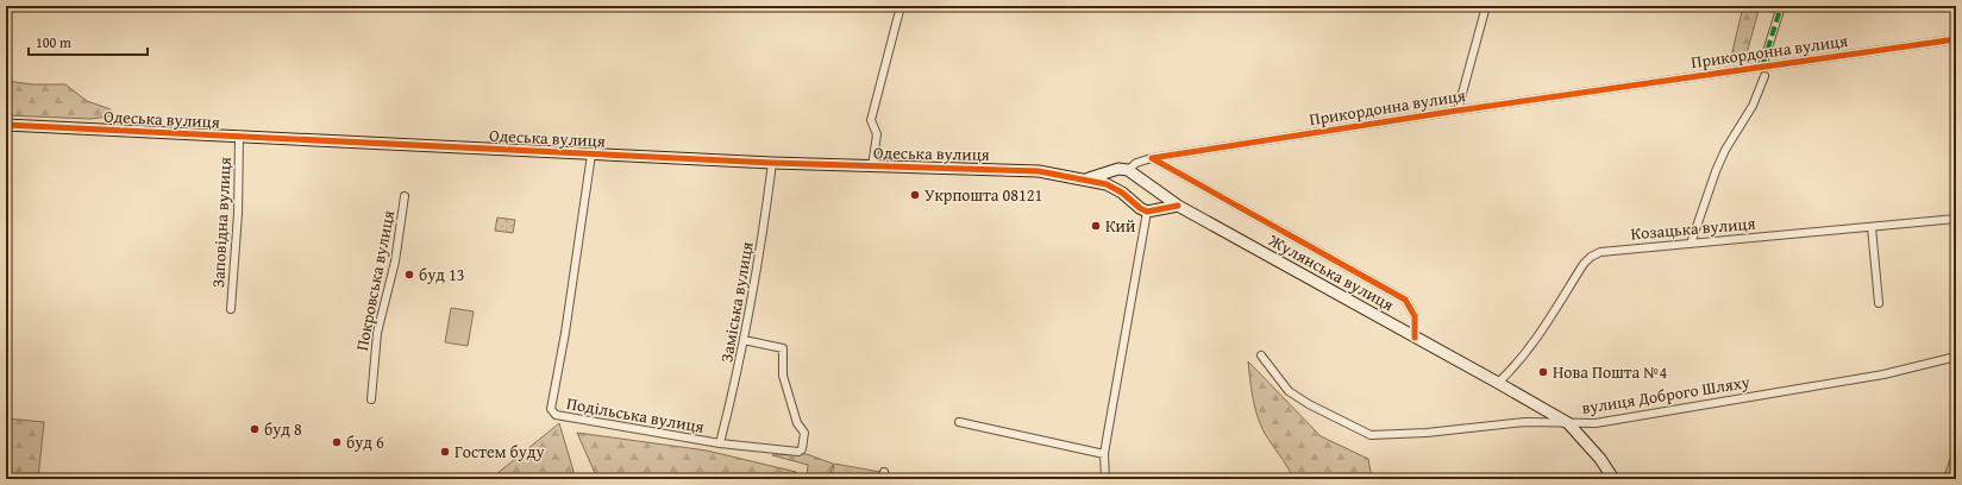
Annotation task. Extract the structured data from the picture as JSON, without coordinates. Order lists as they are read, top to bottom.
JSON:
{
  "streets": {
    "street": [
      "Прикордонна вулиця",
      "Одеська вулиця",
      "Заповідна вулиця",
      "Козацька вулиця",
      "Жулянська вулиця",
      "Покровська вулиця",
      "Заміська вулиця",
      "вулиця Доброго Шляху",
      "Подільська вулиця"
    ]
  },
  "crossings": [
    ["Прикордонна вулиця", "Жулянська вулиця"],
    ["Одеська вулиця", "Заповідна вулиця"],
    ["Одеська вулиця", "Заміська вулиця"],
    ["Одеська вулиця", "Подільська вулиця"],
    ["Козацька вулиця", "Жулянська вулиця"],
    ["Жулянська вулиця", "вулиця Доброго Шляху"],
    ["Заміська вулиця", "Подільська вулиця"]
  ],
  "places": [
    "Укрпошта 08121",
    "Кий",
    "буд 13",
    "Нова Пошта №4",
    "буд 8",
    "буд 6",
    "Гостем буду"
  ],
  "scale_bar": "100 m"
}
